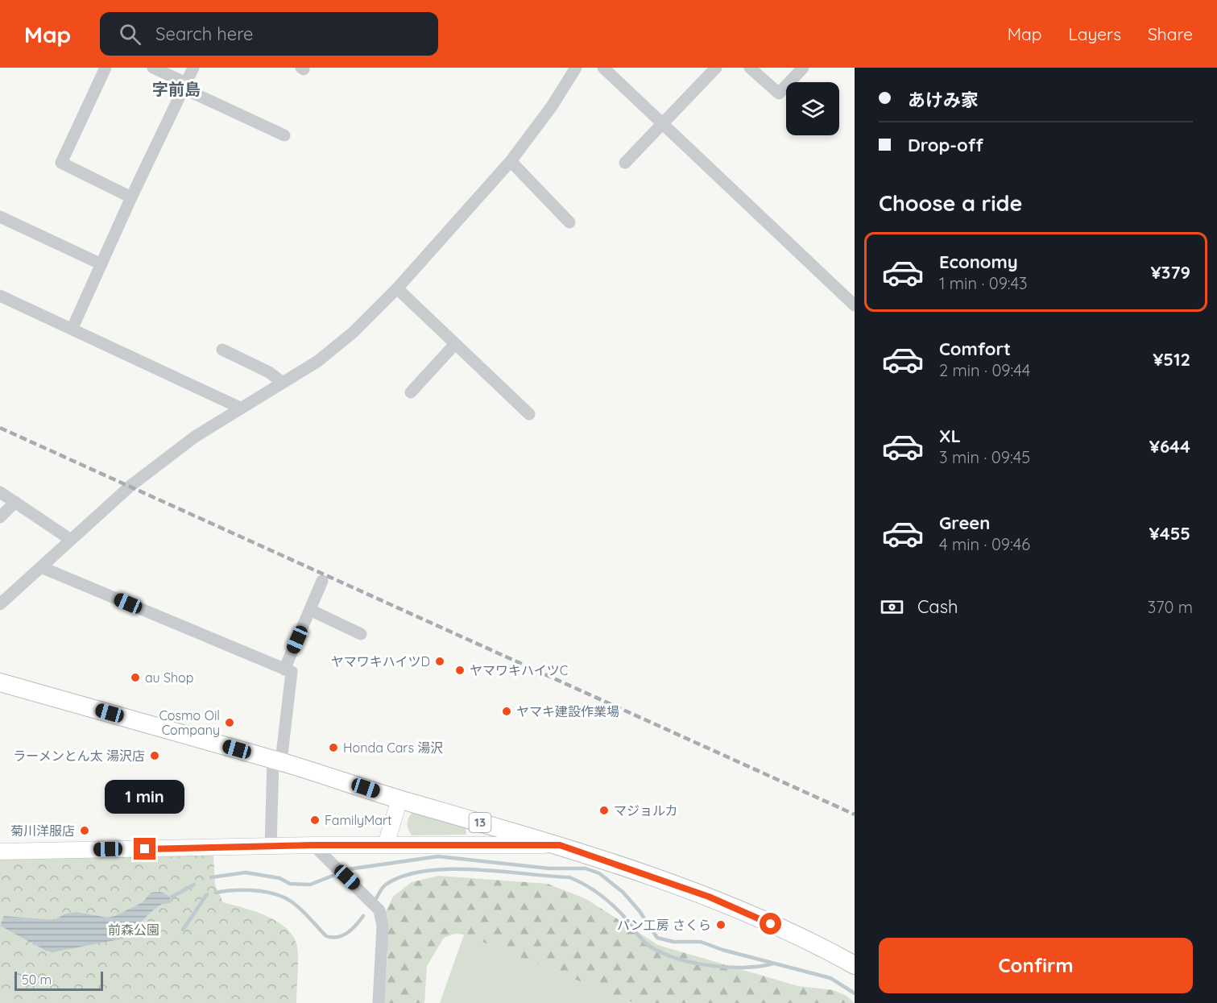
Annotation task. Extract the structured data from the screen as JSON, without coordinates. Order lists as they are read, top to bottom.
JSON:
{
  "streets": {
    "highway": ["13"]
  },
  "districts": ["字前島"],
  "parks": ["前森公園"],
  "places": [
    "ヤマワキハイツD",
    "ヤマワキハイツC",
    "au Shop",
    "ヤマキ建設作業場",
    "Cosmo Oil Company",
    "Honda Cars 湯沢",
    "ラーメンとん太 湯沢店",
    "マジョルカ",
    "FamilyMart",
    "菊川洋服店",
    "パン工房 さくら"
  ],
  "scale_bar": "50 m",
  "page": {
    "header": "Map",
    "search": "Search here",
    "nav": ["Map", "Layers", "Share"],
    "banner": ["あけみ家", "Drop-off"],
    "heading": "Choose a ride",
    "list": [
      {
        "name": "Economy",
        "note": "1 min · 09:43",
        "value": "¥379"
      },
      {
        "name": "Comfort",
        "note": "2 min · 09:44",
        "value": "¥512"
      },
      {
        "name": "XL",
        "note": "3 min · 09:45",
        "value": "¥644"
      },
      {
        "name": "Green",
        "note": "4 min · 09:46",
        "value": "¥455"
      }
    ],
    "pay": ["Cash", "370 m"],
    "bubble": "1 min",
    "buttons": "Confirm",
    "scale": "50 m"
  }
}
